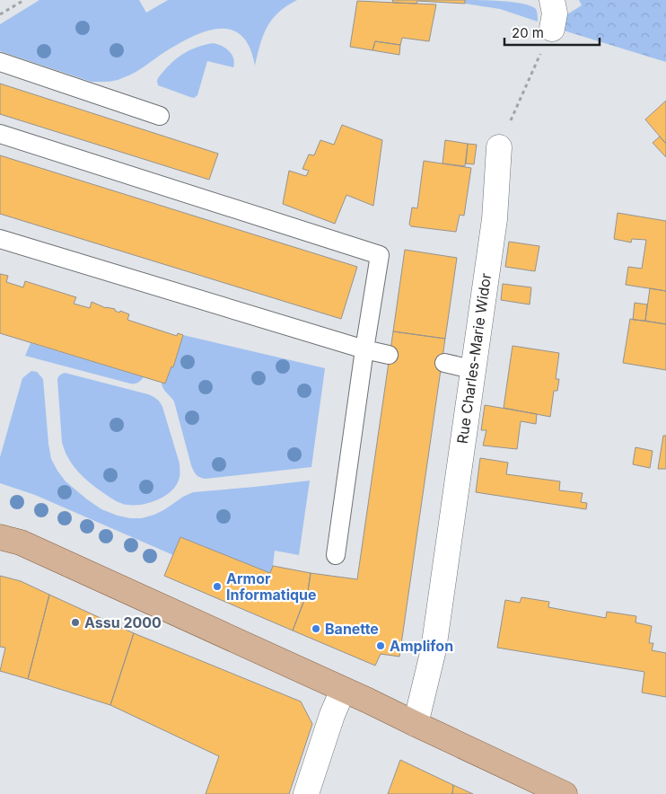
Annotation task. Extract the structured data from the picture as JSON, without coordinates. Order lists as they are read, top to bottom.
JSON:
{
  "streets": {
    "street": ["Rue Charles-Marie Widor"]
  },
  "places": [
    "Armor Informatique",
    "Assu 2000",
    "Banette",
    "Amplifon"
  ],
  "scale_bar": "20 m"
}
